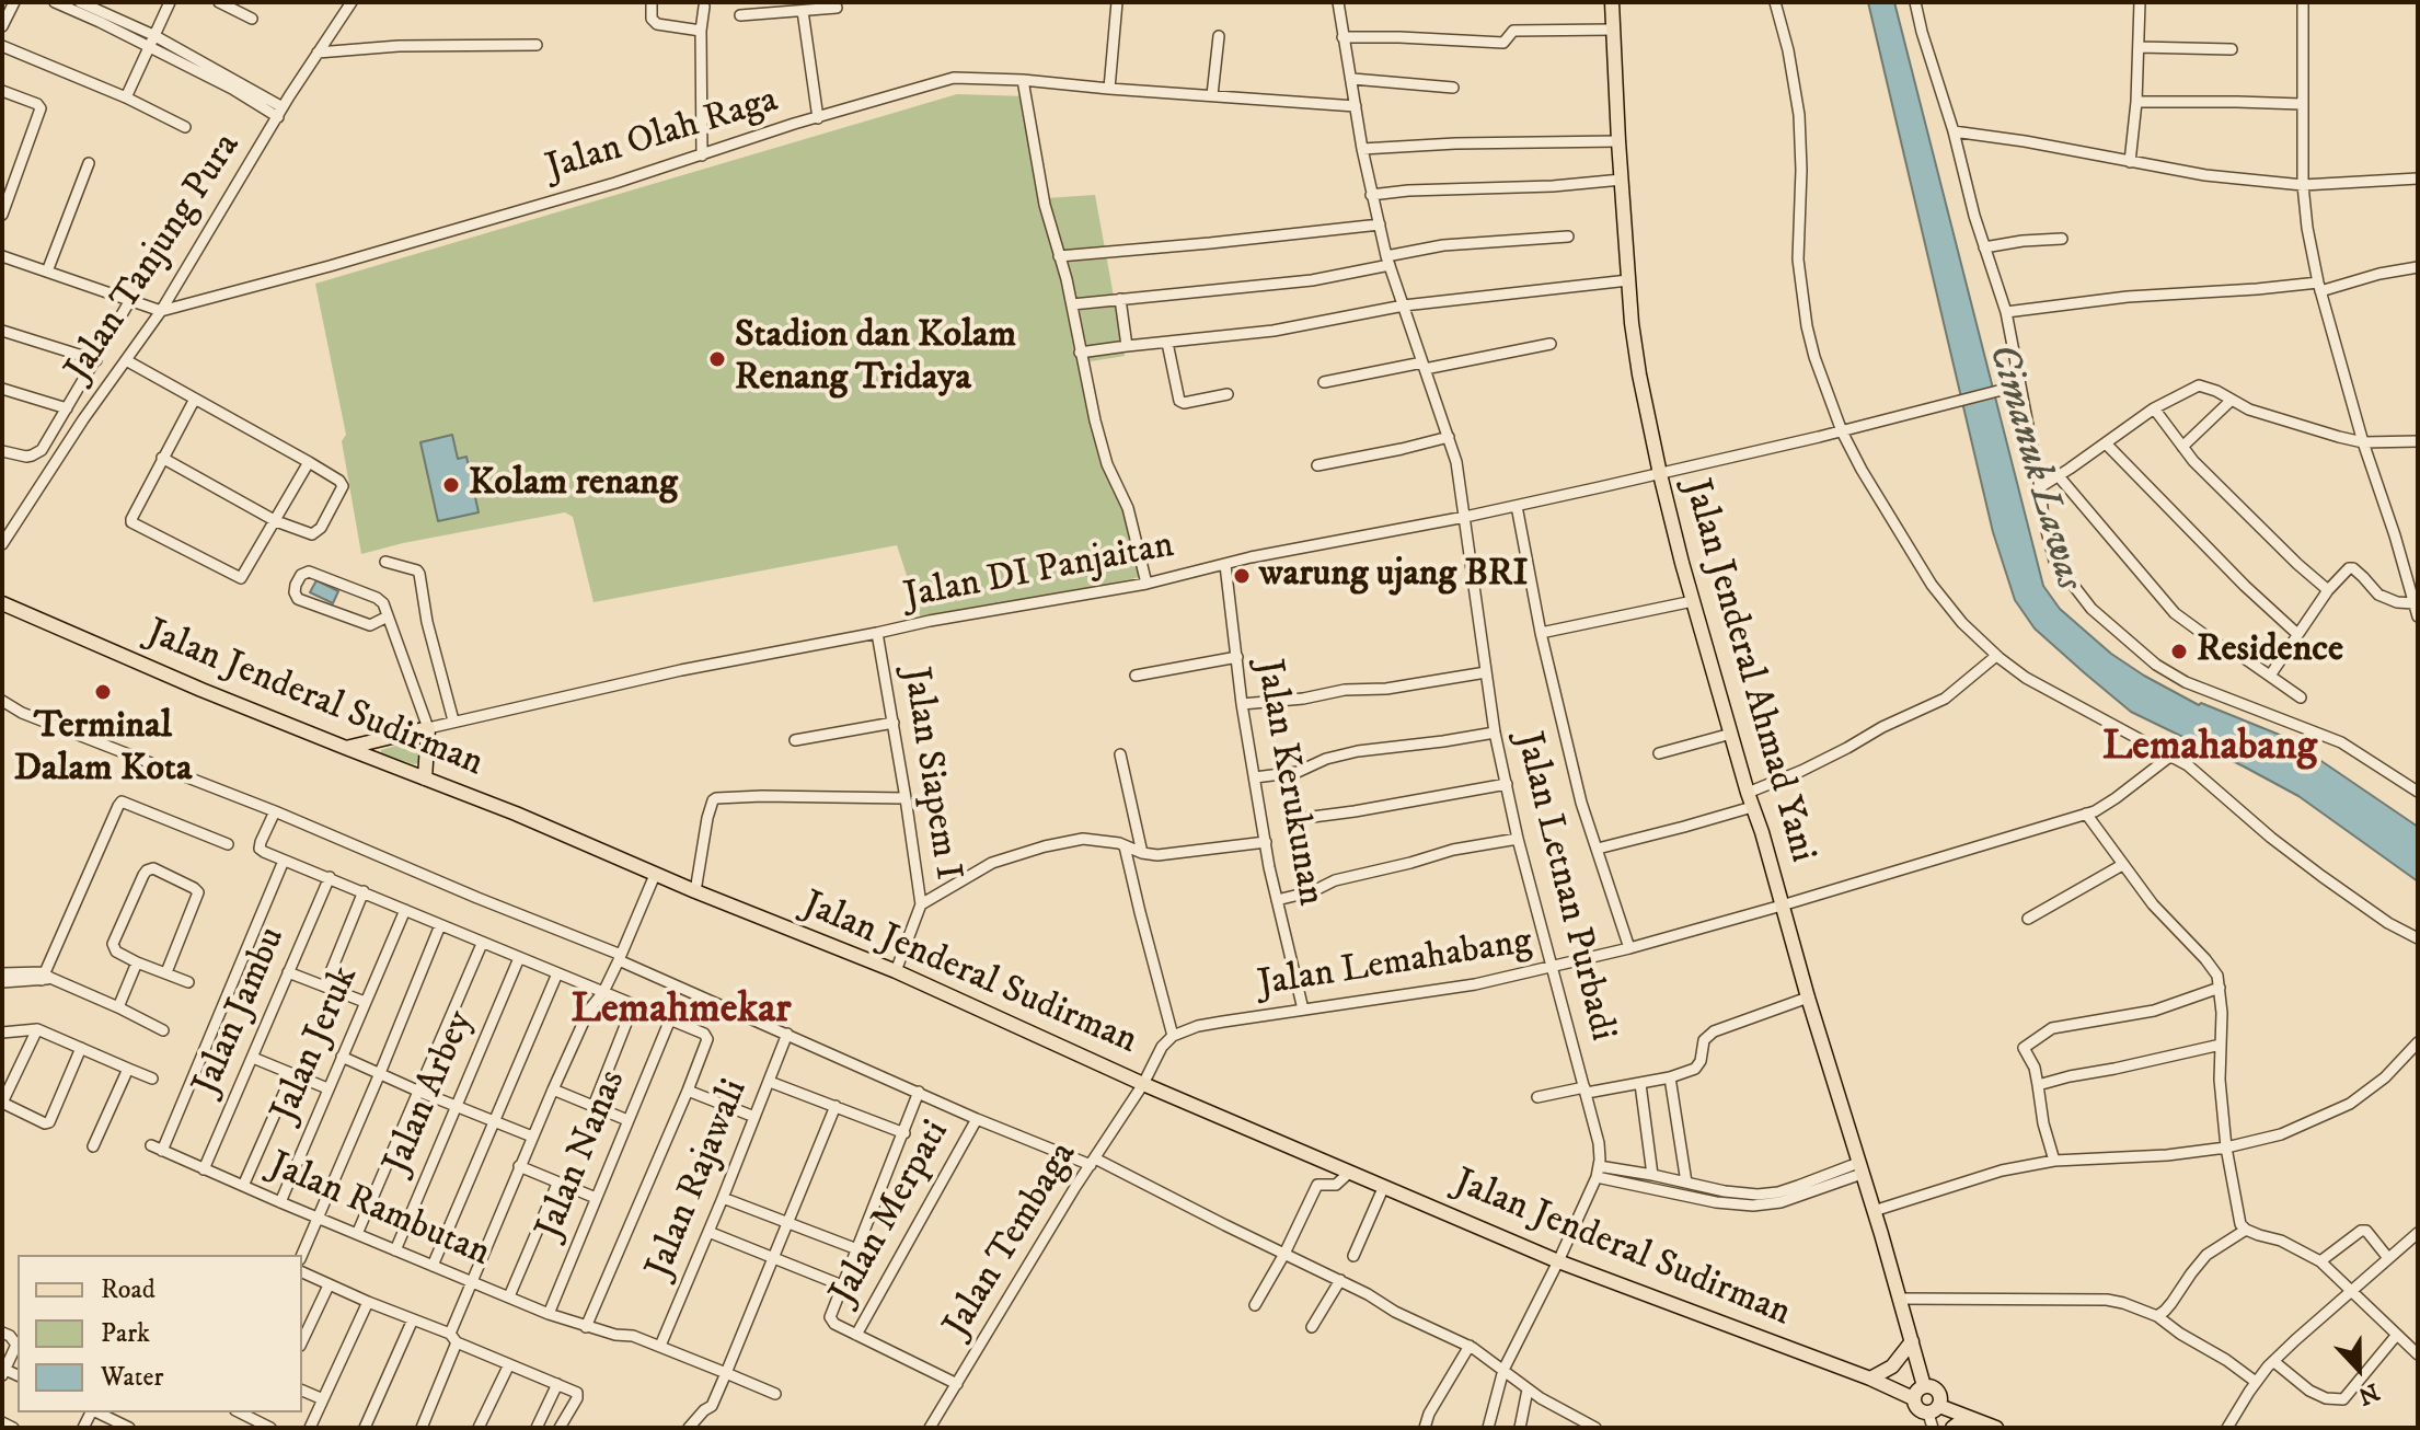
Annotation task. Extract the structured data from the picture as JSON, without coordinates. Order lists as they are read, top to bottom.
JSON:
{
  "streets": {
    "main road": ["Jalan Jenderal Ahmad Yani", "Jalan Jenderal Sudirman"],
    "street": [
      "Jalan Olah Raga",
      "Jalan Tanjung Pura",
      "Jalan DI Panjaitan",
      "Jalan Siapem I",
      "Jalan Kerukunan",
      "Jalan Letnan Purbadi",
      "Jalan Lemahabang",
      "Jalan Jambu",
      "Jalan Jeruk",
      "Jalan Arbey",
      "Jalan Nanas",
      "Jalan Rajawali",
      "Jalan Rambutan",
      "Jalan Merpati",
      "Jalan Tembaga"
    ]
  },
  "crossings": [
    ["Jalan Olah Raga", "Jalan Tanjung Pura"],
    ["Jalan Olah Raga", "Jalan Letnan Purbadi"],
    ["Jalan DI Panjaitan", "Jalan Jenderal Ahmad Yani"],
    ["Jalan DI Panjaitan", "Jalan Siapem I"],
    ["Jalan DI Panjaitan", "Jalan Kerukunan"],
    ["Jalan DI Panjaitan", "Jalan Letnan Purbadi"],
    ["Jalan Jenderal Ahmad Yani", "Jalan Jenderal Sudirman"],
    ["Jalan Jenderal Ahmad Yani", "Jalan Lemahabang"],
    ["Jalan Jenderal Sudirman", "Jalan Siapem I"],
    ["Jalan Jenderal Sudirman", "Jalan Tembaga"],
    ["Jalan Kerukunan", "Jalan Lemahabang"],
    ["Jalan Letnan Purbadi", "Jalan Lemahabang"],
    ["Jalan Jambu", "Jalan Rambutan"],
    ["Jalan Jeruk", "Jalan Rambutan"],
    ["Jalan Arbey", "Jalan Rambutan"],
    ["Jalan Nanas", "Jalan Rambutan"],
    ["Jalan Rajawali", "Jalan Rambutan"]
  ],
  "districts": ["Lemahabang", "Lemahmekar"],
  "water": ["Cimanuk Lawas"],
  "places": [
    "Stadion dan Kolam Renang Tridaya",
    "Kolam renang",
    "warung ujang BRI",
    "Residence",
    "Terminal Dalam Kota"
  ],
  "legend": ["Road", "Park", "Water"],
  "north": "bottom"
}
